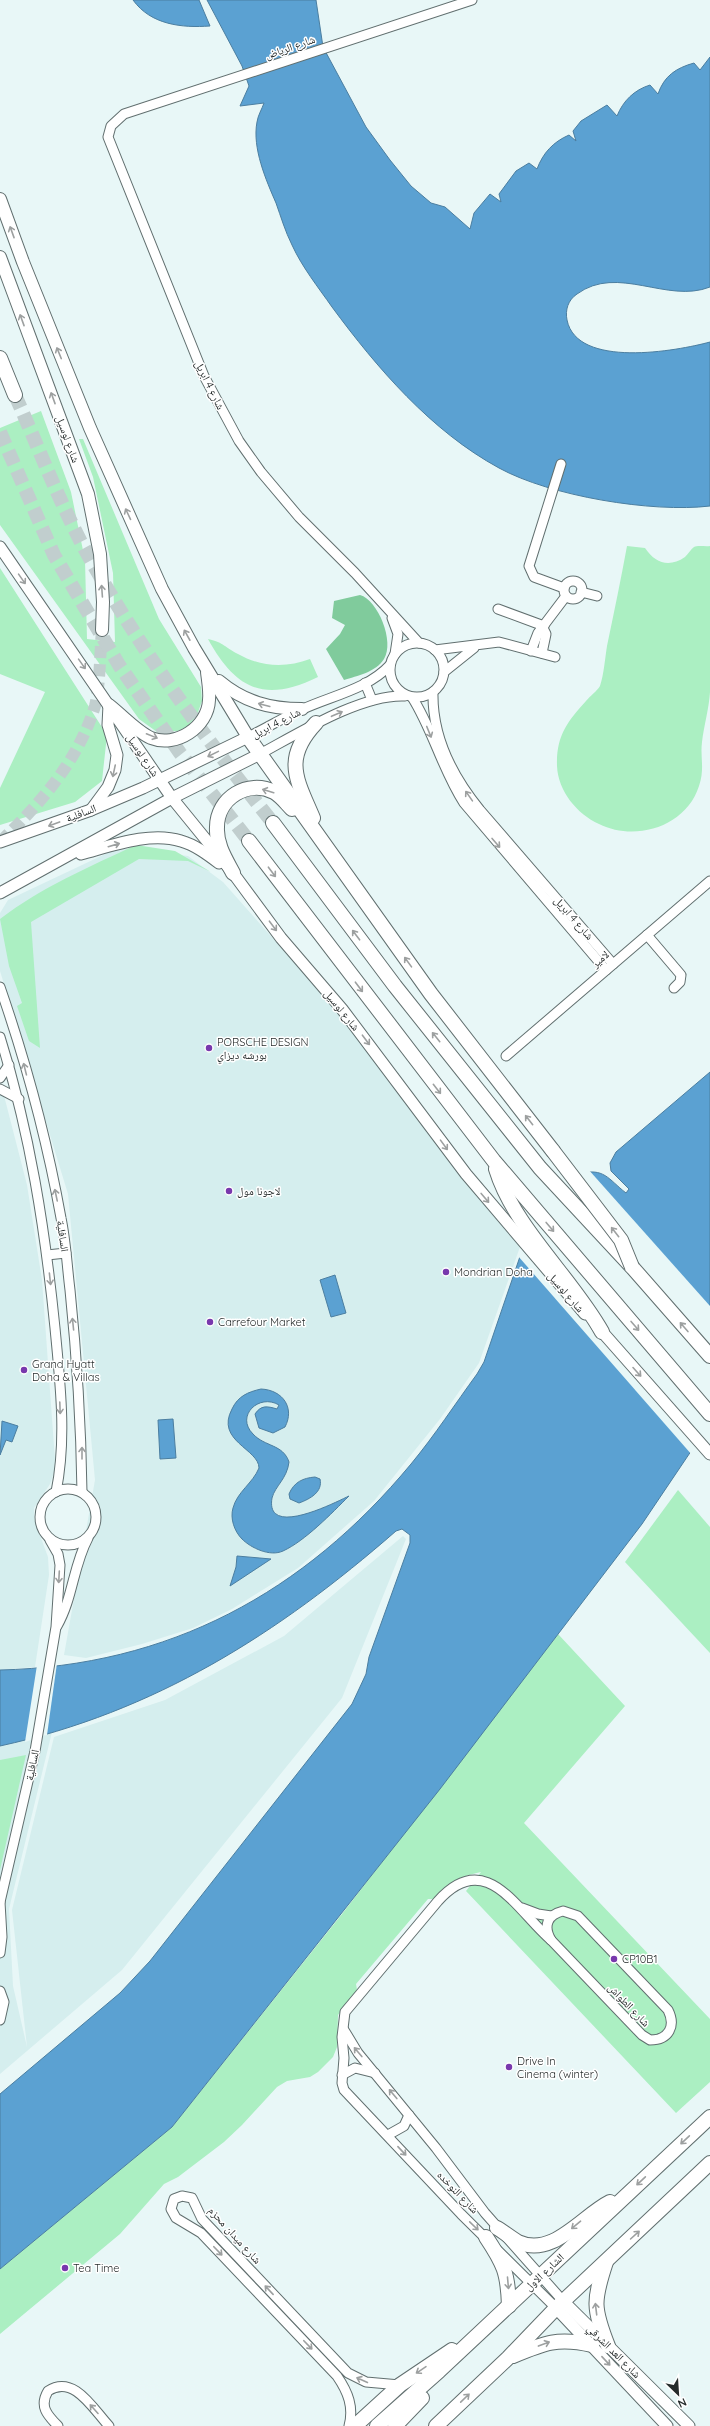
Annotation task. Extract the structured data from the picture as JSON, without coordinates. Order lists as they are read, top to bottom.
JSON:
{
  "streets": {
    "main road": ["شارع لوسيل", "الشارع الاول"],
    "street": [
      "شارع الرياض",
      "شارع 4 ابريل",
      "السافلية",
      "لامير",
      "شارع الطواش",
      "شارع النوخده",
      "شارع ميدان محزم",
      "شارع العد الشرقي"
    ]
  },
  "crossings": [
    ["شارع الرياض", "شارع 4 ابريل"],
    ["شارع 4 ابريل", "شارع لوسيل"],
    ["شارع 4 ابريل", "السافلية"],
    ["شارع 4 ابريل", "لامير"],
    ["شارع لوسيل", "السافلية"],
    ["شارع الطواش", "شارع النوخده"],
    ["شارع النوخده", "الشارع الاول"],
    ["شارع النوخده", "شارع العد الشرقي"],
    ["الشارع الاول", "شارع العد الشرقي"]
  ],
  "places": [
    "PORSCHE DESIGN بورشه ديزاي",
    "لاجونا مول",
    "Mondrian Doha",
    "Carrefour Market",
    "Grand Hyatt Doha & Villas",
    "CP10B1",
    "Drive In Cinema (winter)",
    "Tea Time"
  ],
  "north": "bottom right"
}
